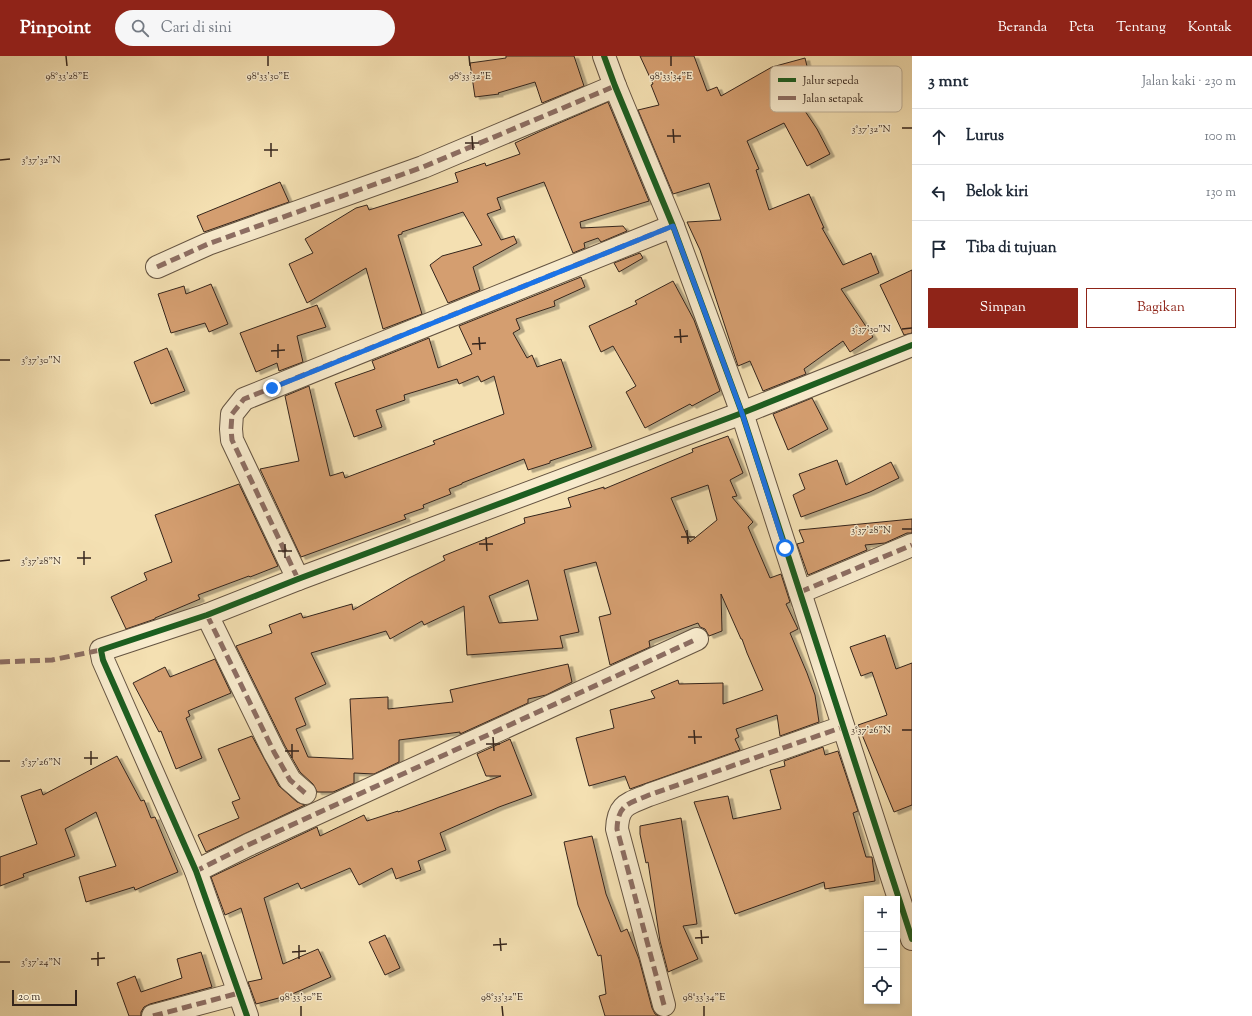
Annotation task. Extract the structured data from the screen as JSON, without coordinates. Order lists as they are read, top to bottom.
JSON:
{
  "legend": ["Jalur sepeda", "Jalan setapak"],
  "scale_bar": "20 m",
  "page": {
    "header": "Pinpoint",
    "search": "Cari di sini",
    "nav": [
      "Beranda",
      "Peta",
      "Tentang",
      "Kontak"
    ],
    "heading": ["3 mnt", "Jalan kaki · 230 m"],
    "list": [
      ["Lurus", "100 m"],
      ["Belok kiri", "130 m"],
      "Tiba di tujuan"
    ],
    "buttons": ["Simpan", "Bagikan"],
    "map_buttons": ["+", "−"],
    "scale": "20 m"
  },
  "coordinates": [
    "98°33'28\"E",
    "98°33'30\"E",
    "98°33'32\"E",
    "98°33'34\"E",
    "3°37'32\"N",
    "3°37'30\"N",
    "3°37'28\"N",
    "3°37'26\"N",
    "3°37'24\"N"
  ]
}
